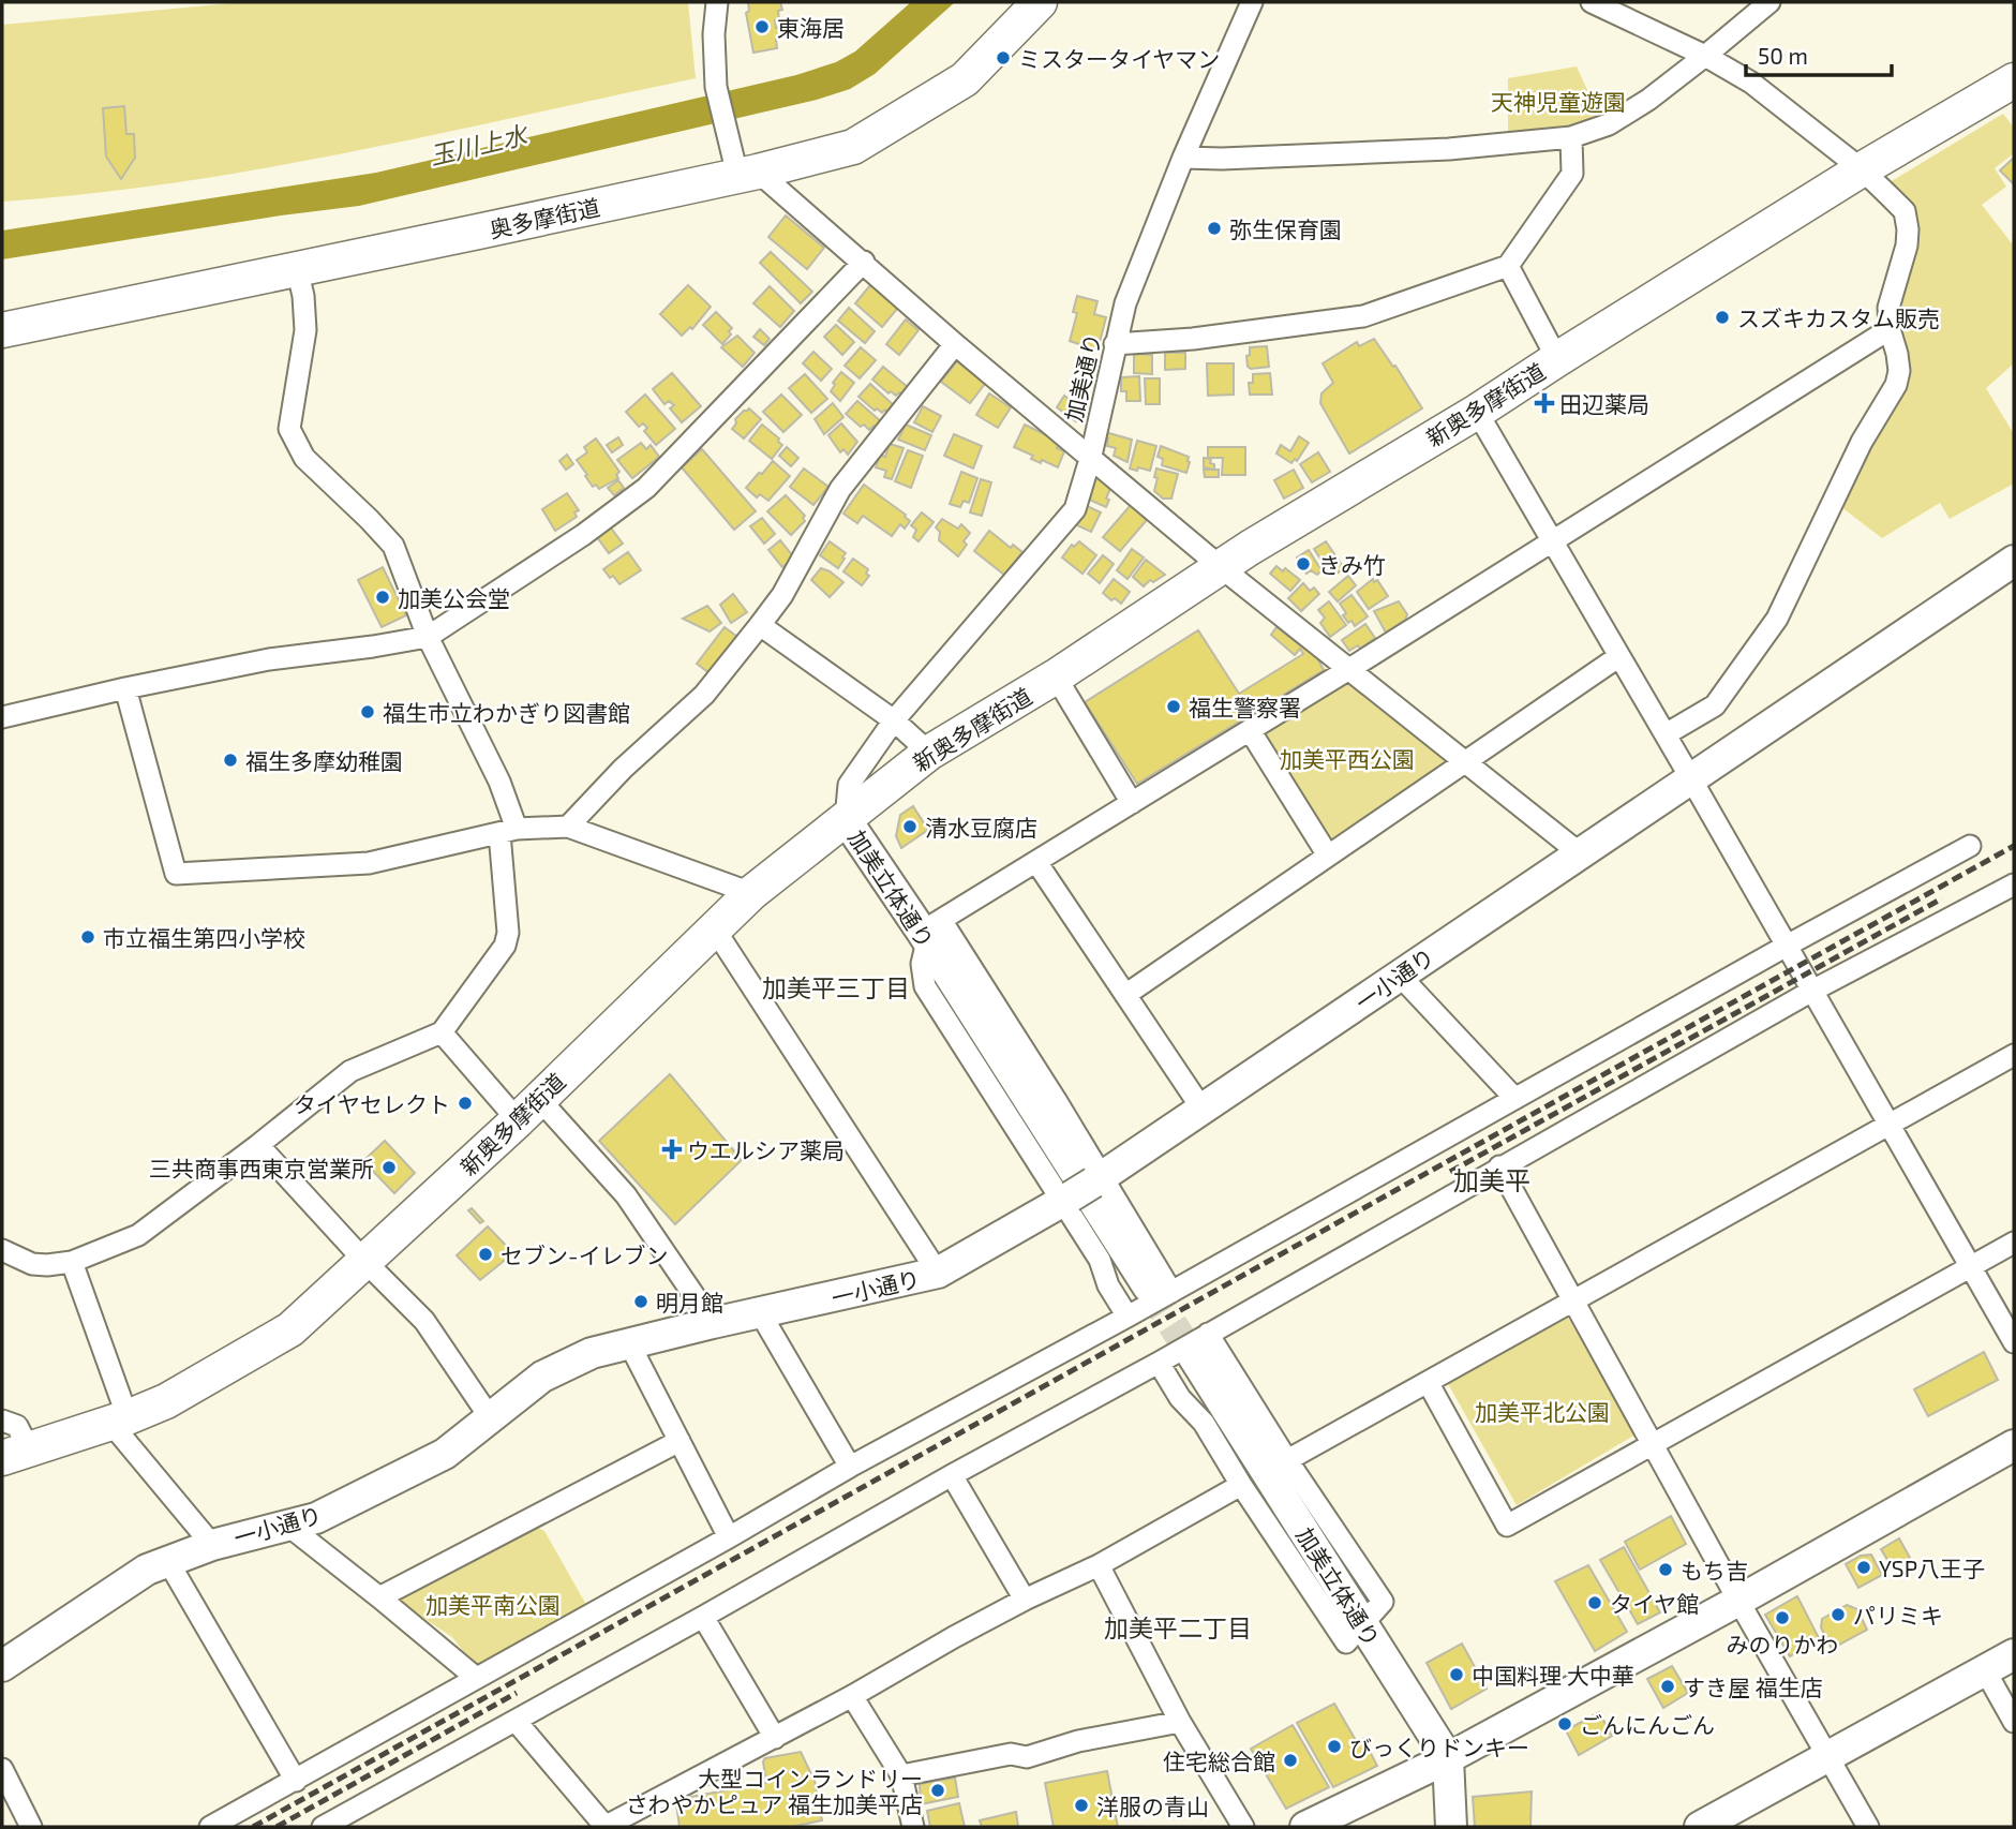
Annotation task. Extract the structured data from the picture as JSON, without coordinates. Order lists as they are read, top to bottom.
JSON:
{
  "streets": {
    "main road": ["奥多摩街道", "新奥多摩街道"],
    "street": ["加美通り", "加美立体通り", "一小通り"]
  },
  "crossings": [
    ["加美通り", "新奥多摩街道"],
    ["加美通り", "加美立体通り"],
    ["新奥多摩街道", "加美立体通り"]
  ],
  "districts": ["加美平三丁目", "加美平", "加美平二丁目"],
  "water": ["玉川上水"],
  "parks": [
    "天神児童遊園",
    "加美平西公園",
    "加美平北公園",
    "加美平南公園"
  ],
  "places": {
    "other": [
      "東海居",
      "ミスタータイヤマン",
      "弥生保育園",
      "スズキカスタム販売",
      "きみ竹",
      "加美公会堂",
      "福生警察署",
      "福生市立わかぎり図書館",
      "福生多摩幼稚園",
      "清水豆腐店",
      "市立福生第四小学校",
      "タイヤセレクト",
      "三共商事西東京営業所",
      "セブン-イレブン",
      "明月館",
      "YSP八王子",
      "もち吉",
      "タイヤ館",
      "パリミキ",
      "みのりかわ",
      "中国料理 大中華",
      "すき屋 福生店",
      "ごんにんごん",
      "びっくりドンキー",
      "住宅総合館",
      "大型コインランドリー さわやかピュア 福生加美平店",
      "洋服の青山"
    ],
    "health": ["田辺薬局", "ウエルシア薬局"]
  },
  "scale_bar": "50 m"
}
